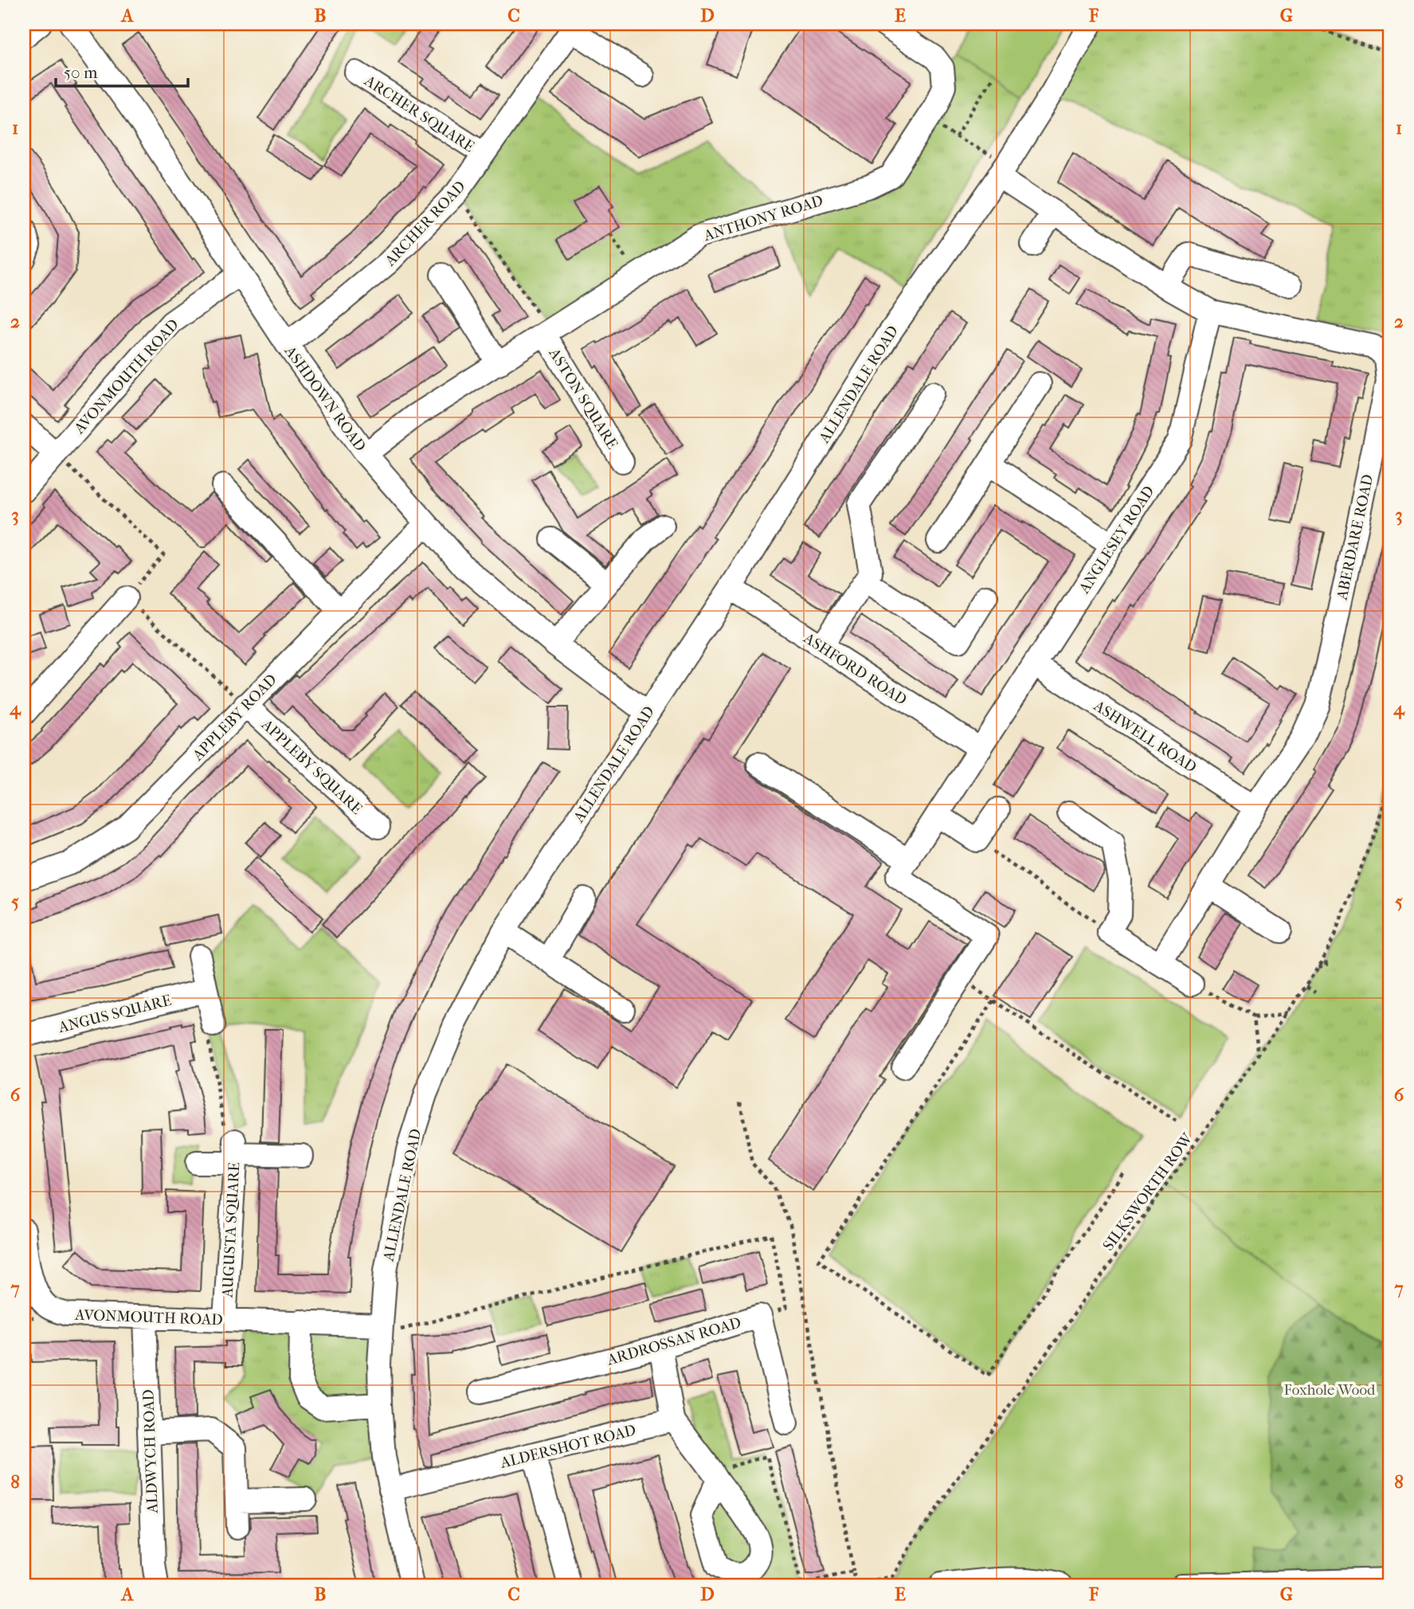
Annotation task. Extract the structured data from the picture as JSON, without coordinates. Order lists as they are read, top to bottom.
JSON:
{
  "streets": {
    "street": [
      "ARCHER SQUARE",
      "ANTHONY ROAD",
      "ARCHER ROAD",
      "AVONMOUTH ROAD",
      "ALLENDALE ROAD",
      "ASHDOWN ROAD",
      "ASTON SQUARE",
      "ABERDARE ROAD",
      "ANGLESEY ROAD",
      "ASHFORD ROAD",
      "APPLEBY ROAD",
      "ASHWELL ROAD",
      "APPLEBY SQUARE",
      "ANGUS SQUARE",
      "AUGUSTA SQUARE",
      "ARDROSSAN ROAD",
      "ALDERSHOT ROAD",
      "ALDWYCH ROAD"
    ],
    "path": ["SILKSWORTH ROW"]
  },
  "crossings": [
    ["ARCHER SQUARE", "ARCHER ROAD"],
    ["ANTHONY ROAD", "ASHDOWN ROAD"],
    ["ANTHONY ROAD", "ASTON SQUARE"],
    ["ARCHER ROAD", "ASHDOWN ROAD"],
    ["AVONMOUTH ROAD", "ALLENDALE ROAD"],
    ["AVONMOUTH ROAD", "ASHDOWN ROAD"],
    ["AVONMOUTH ROAD", "AUGUSTA SQUARE"],
    ["AVONMOUTH ROAD", "ALDWYCH ROAD"],
    ["ALLENDALE ROAD", "ASHDOWN ROAD"],
    ["ALLENDALE ROAD", "ABERDARE ROAD"],
    ["ALLENDALE ROAD", "ASHFORD ROAD"],
    ["ALLENDALE ROAD", "ALDERSHOT ROAD"],
    ["ASHDOWN ROAD", "APPLEBY ROAD"],
    ["ABERDARE ROAD", "ANGLESEY ROAD"],
    ["ABERDARE ROAD", "ASHWELL ROAD"],
    ["ANGLESEY ROAD", "ASHFORD ROAD"],
    ["ANGLESEY ROAD", "ASHWELL ROAD"],
    ["APPLEBY ROAD", "APPLEBY SQUARE"]
  ],
  "parks": ["Foxhole Wood"],
  "scale_bar": "50 m",
  "grid": {
    "columns": [
      "A",
      "B",
      "C",
      "D",
      "E",
      "F",
      "G"
    ],
    "rows": [
      "1",
      "2",
      "3",
      "4",
      "5",
      "6",
      "7",
      "8"
    ]
  }
}
